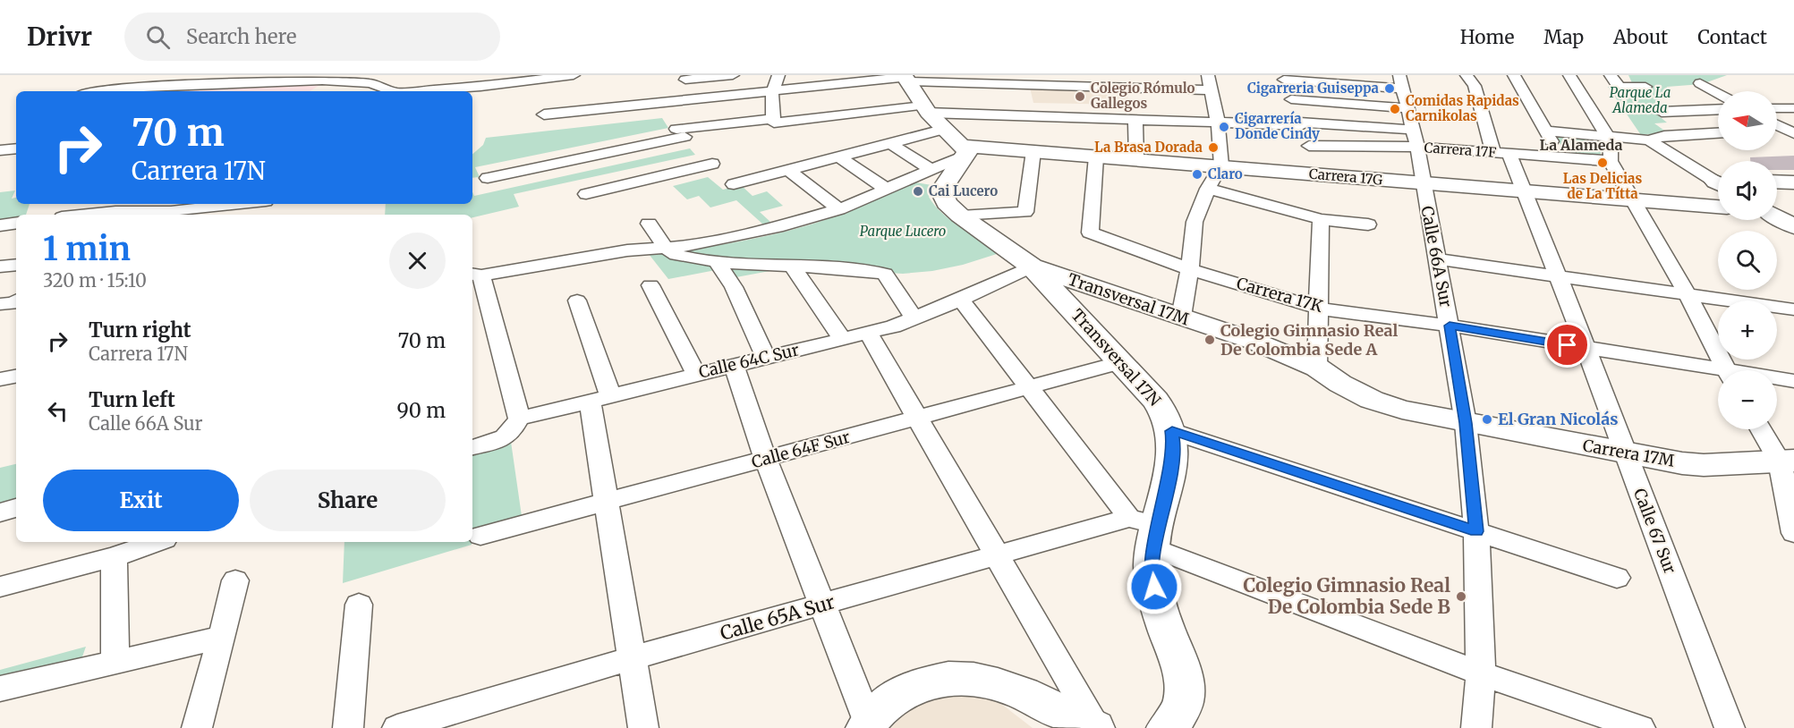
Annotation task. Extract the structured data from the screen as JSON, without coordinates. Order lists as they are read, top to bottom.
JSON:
{
  "streets": {
    "street": [
      "Carrera 17F",
      "Carrera 17G",
      "Calle 66A Sur",
      "Carrera 17K",
      "Transversal 17M",
      "Transversal 17N",
      "Calle 64C Sur",
      "Calle 64F Sur",
      "Carrera 17M",
      "Calle 67 Sur",
      "Calle 65A Sur"
    ]
  },
  "crossings": [
    ["Carrera 17F", "Calle 66A Sur"],
    ["Carrera 17F", "Calle 67 Sur"],
    ["Carrera 17G", "Calle 66A Sur"],
    ["Carrera 17G", "Carrera 17K"],
    ["Carrera 17G", "Transversal 17N"],
    ["Carrera 17G", "Calle 67 Sur"],
    ["Calle 66A Sur", "Carrera 17K"],
    ["Calle 66A Sur", "Transversal 17M"],
    ["Calle 66A Sur", "Carrera 17M"],
    ["Carrera 17K", "Calle 67 Sur"],
    ["Transversal 17M", "Transversal 17N"],
    ["Transversal 17M", "Calle 64C Sur"],
    ["Transversal 17M", "Carrera 17M"],
    ["Transversal 17N", "Calle 64C Sur"],
    ["Transversal 17N", "Calle 64F Sur"],
    ["Carrera 17M", "Calle 67 Sur"]
  ],
  "districts": ["La Alameda"],
  "parks": ["Parque La Alameda", "Parque Lucero"],
  "places": [
    "Cigarreria Guiseppa",
    "Colegio Rómulo Gallegos",
    "Comidas Rapidas Carnikolas",
    "Cigarrería Donde Cindy",
    "La Brasa Dorada",
    "Las Delicias de La Títta",
    "Claro",
    "Cai Lucero",
    "Colegio Gimnasio Real De Colombia Sede A",
    "El Gran Nicolás",
    "Colegio Gimnasio Real De Colombia Sede B"
  ],
  "north": "left",
  "page": {
    "header": "Drivr",
    "search": "Search here",
    "nav": [
      "Home",
      "Map",
      "About",
      "Contact"
    ],
    "map_buttons": ["+", "−"],
    "turn": ["70 m", "Carrera 17N"],
    "heading": ["1 min", "320 m · 15:10"],
    "list": [
      {
        "name": "Turn right",
        "note": "Carrera 17N",
        "value": "70 m"
      },
      {
        "name": "Turn left",
        "note": "Calle 66A Sur",
        "value": "90 m"
      }
    ],
    "buttons": ["Exit", "Share"]
  }
}
